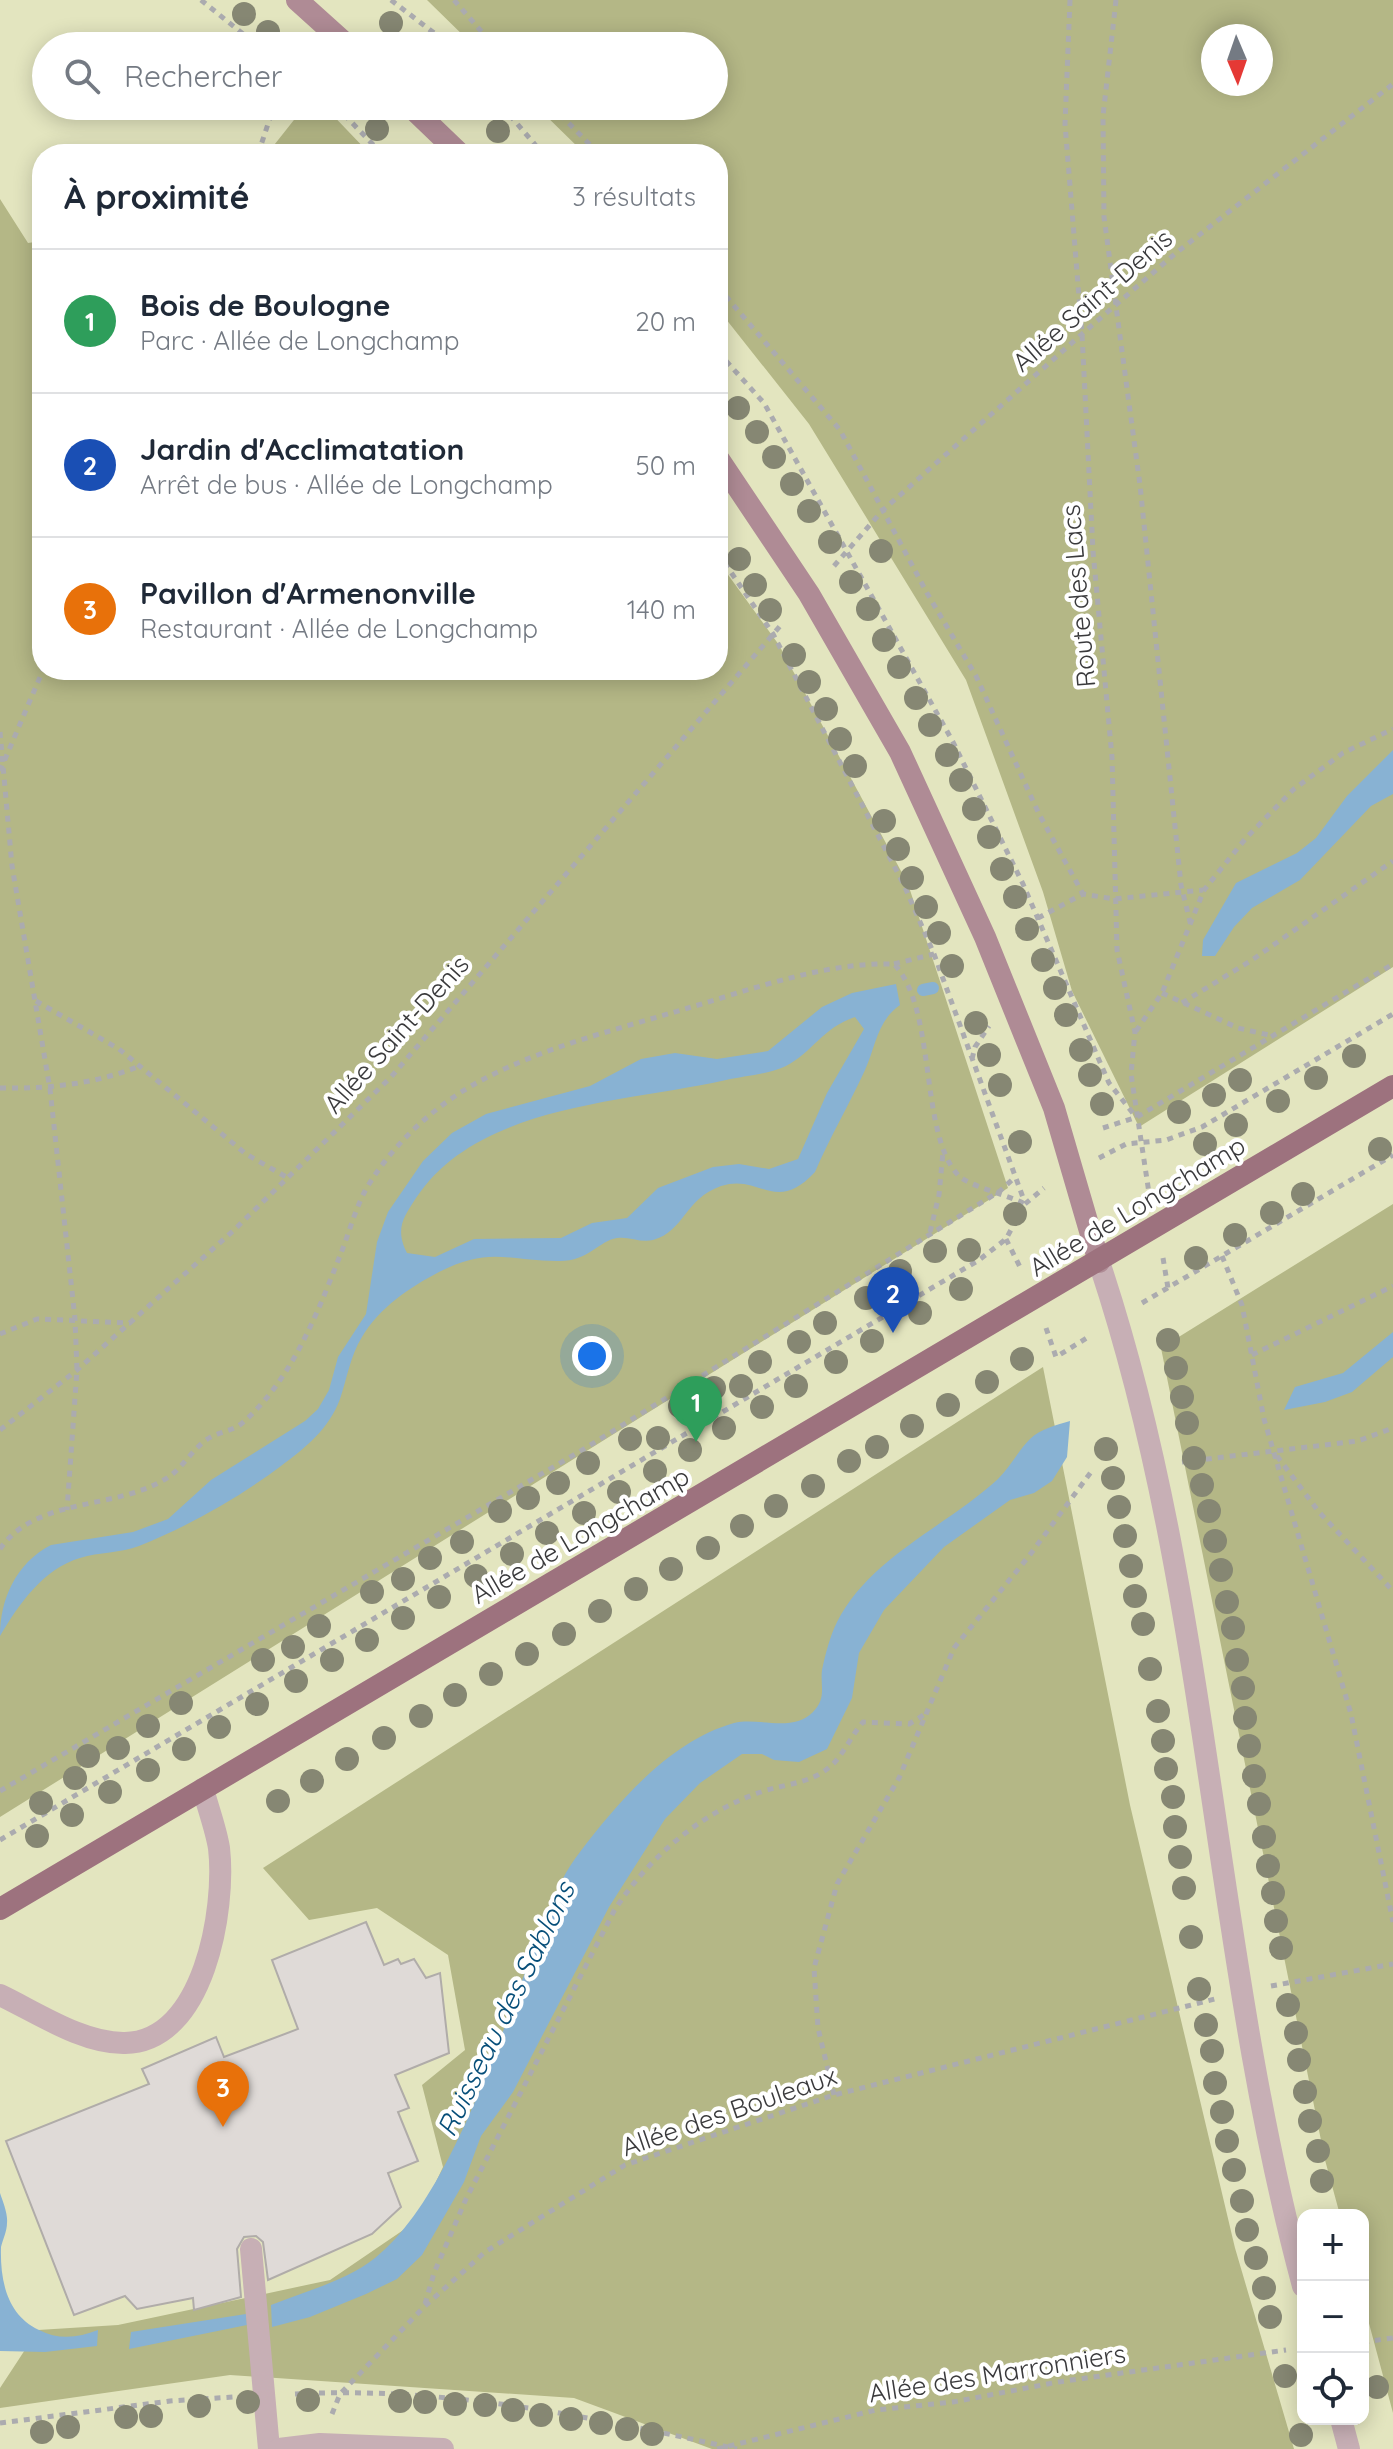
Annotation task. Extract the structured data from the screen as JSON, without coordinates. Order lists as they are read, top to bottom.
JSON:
{
  "streets": {
    "main road": ["Allée de Longchamp"],
    "path": [
      "Allée Saint-Denis",
      "Route des Lacs",
      "Allée des Bouleaux",
      "Allée des Marronniers"
    ]
  },
  "crossings": [
    ["Allée Saint-Denis", "Route des Lacs"],
    ["Route des Lacs", "Allée de Longchamp"]
  ],
  "water": ["Ruisseau des Sablons"],
  "north": "bottom",
  "page": {
    "search": "Rechercher",
    "heading": ["À proximité", "3 résultats"],
    "list": [
      {
        "mark": "1",
        "name": "Bois de Boulogne",
        "note": "Parc · Allée de Longchamp",
        "value": "20 m"
      },
      {
        "mark": "2",
        "name": "Jardin d'Acclimatation",
        "note": "Arrêt de bus · Allée de Longchamp",
        "value": "50 m"
      },
      {
        "mark": "3",
        "name": "Pavillon d'Armenonville",
        "note": "Restaurant · Allée de Longchamp",
        "value": "140 m"
      }
    ],
    "pins": ["2", "1", "3"],
    "map_buttons": ["+", "−"]
  }
}
